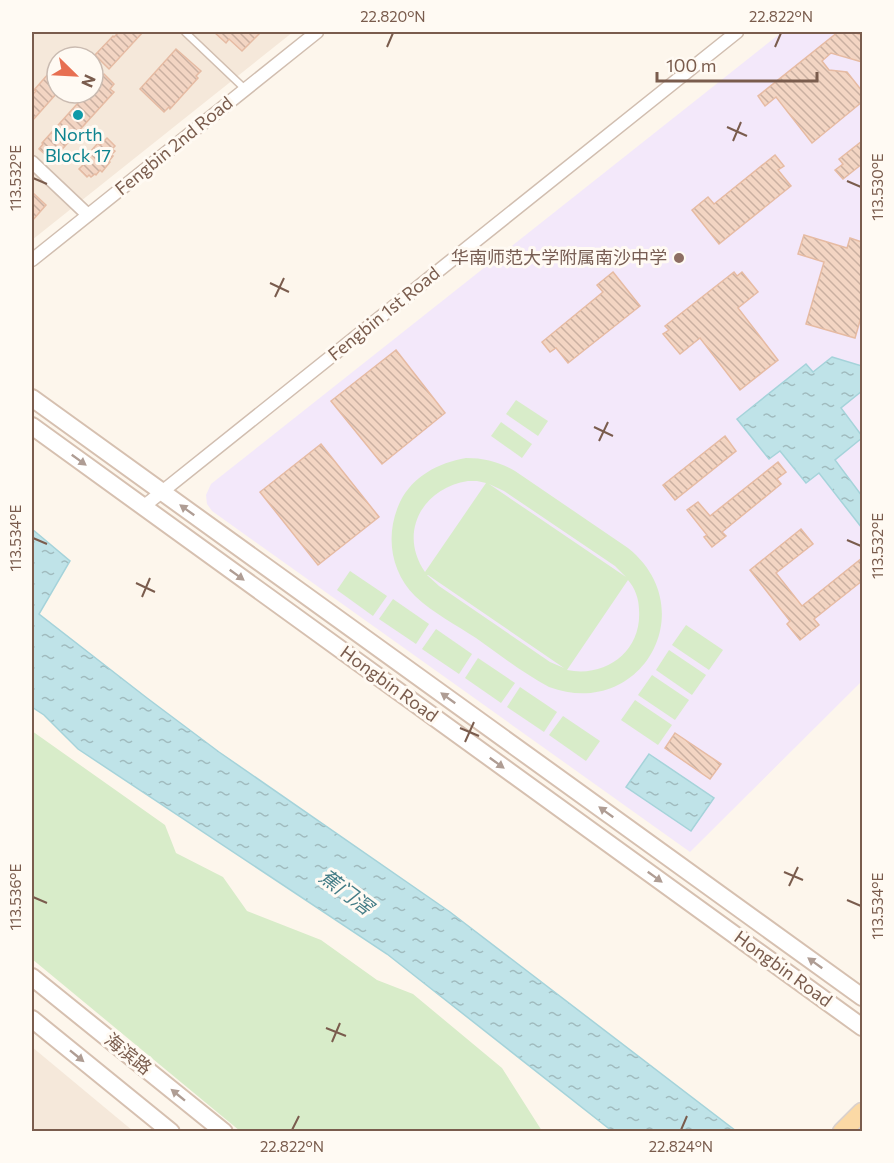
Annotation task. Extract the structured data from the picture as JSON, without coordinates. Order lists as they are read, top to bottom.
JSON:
{
  "streets": {
    "street": [
      "Fengbin 2nd Road",
      "Fengbin 1st Road",
      "Hongbin Road",
      "海滨路"
    ]
  },
  "crossings": [
    ["Fengbin 1st Road", "Hongbin Road"]
  ],
  "water": ["蕉门滘"],
  "places": ["North Block 17", "华南师范大学附属南沙中学"],
  "scale_bar": "100 m",
  "north": "bottom right",
  "coordinates": [
    "22.820°N",
    "22.822°N",
    "113.532°E",
    "113.530°E",
    "113.534°E",
    "113.536°E",
    "22.824°N"
  ]
}
